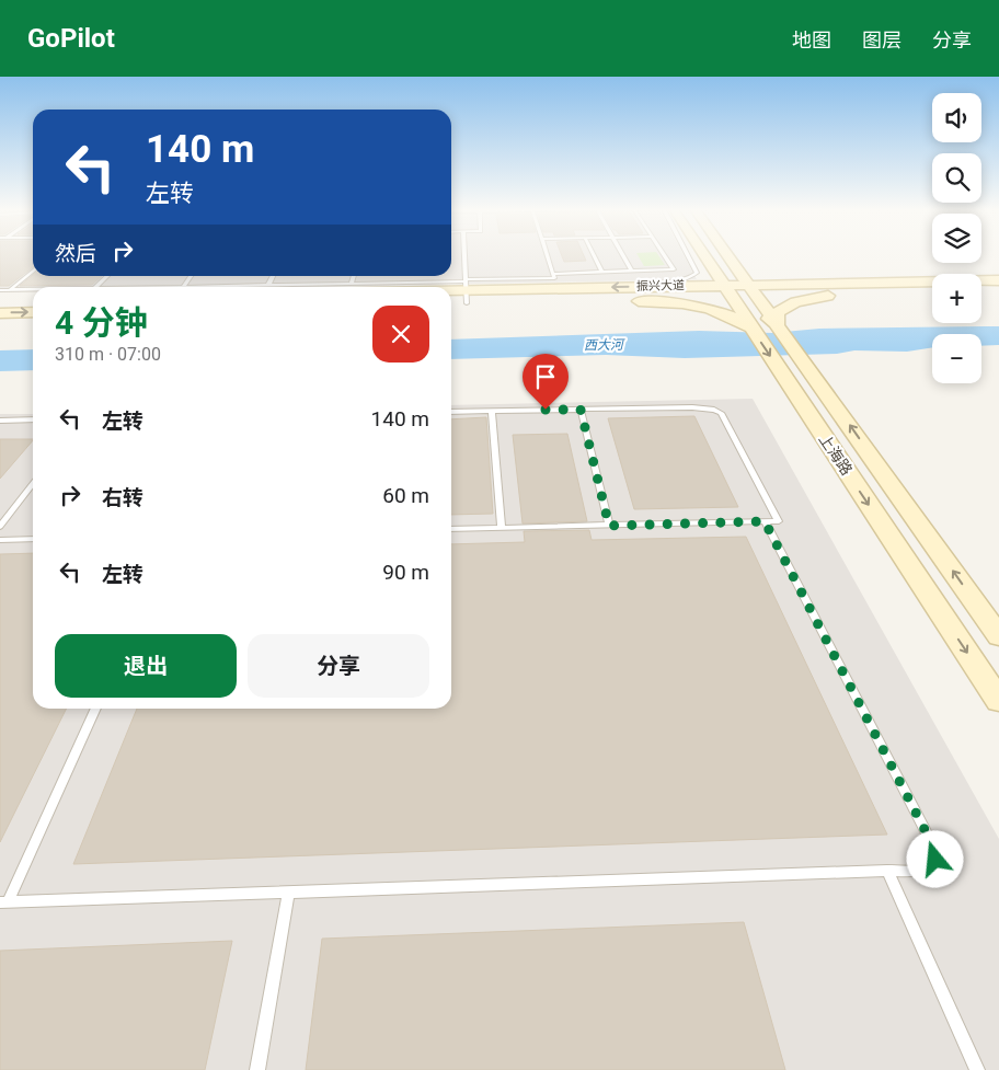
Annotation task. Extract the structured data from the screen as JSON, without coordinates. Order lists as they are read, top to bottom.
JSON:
{
  "streets": {
    "main road": ["振兴大道", "上海路"]
  },
  "crossings": [
    ["振兴大道", "上海路"]
  ],
  "water": ["西大河"],
  "page": {
    "header": "GoPilot",
    "nav": ["地图", "图层", "分享"],
    "map_buttons": ["+", "−"],
    "turn": ["140 m", "左转"],
    "then": "然后",
    "heading": ["4 分钟", "310 m · 07:00"],
    "list": [
      {
        "name": "左转",
        "value": "140 m"
      },
      {
        "name": "右转",
        "value": "60 m"
      },
      {
        "name": "左转",
        "value": "90 m"
      }
    ],
    "buttons": ["退出", "分享"]
  }
}
